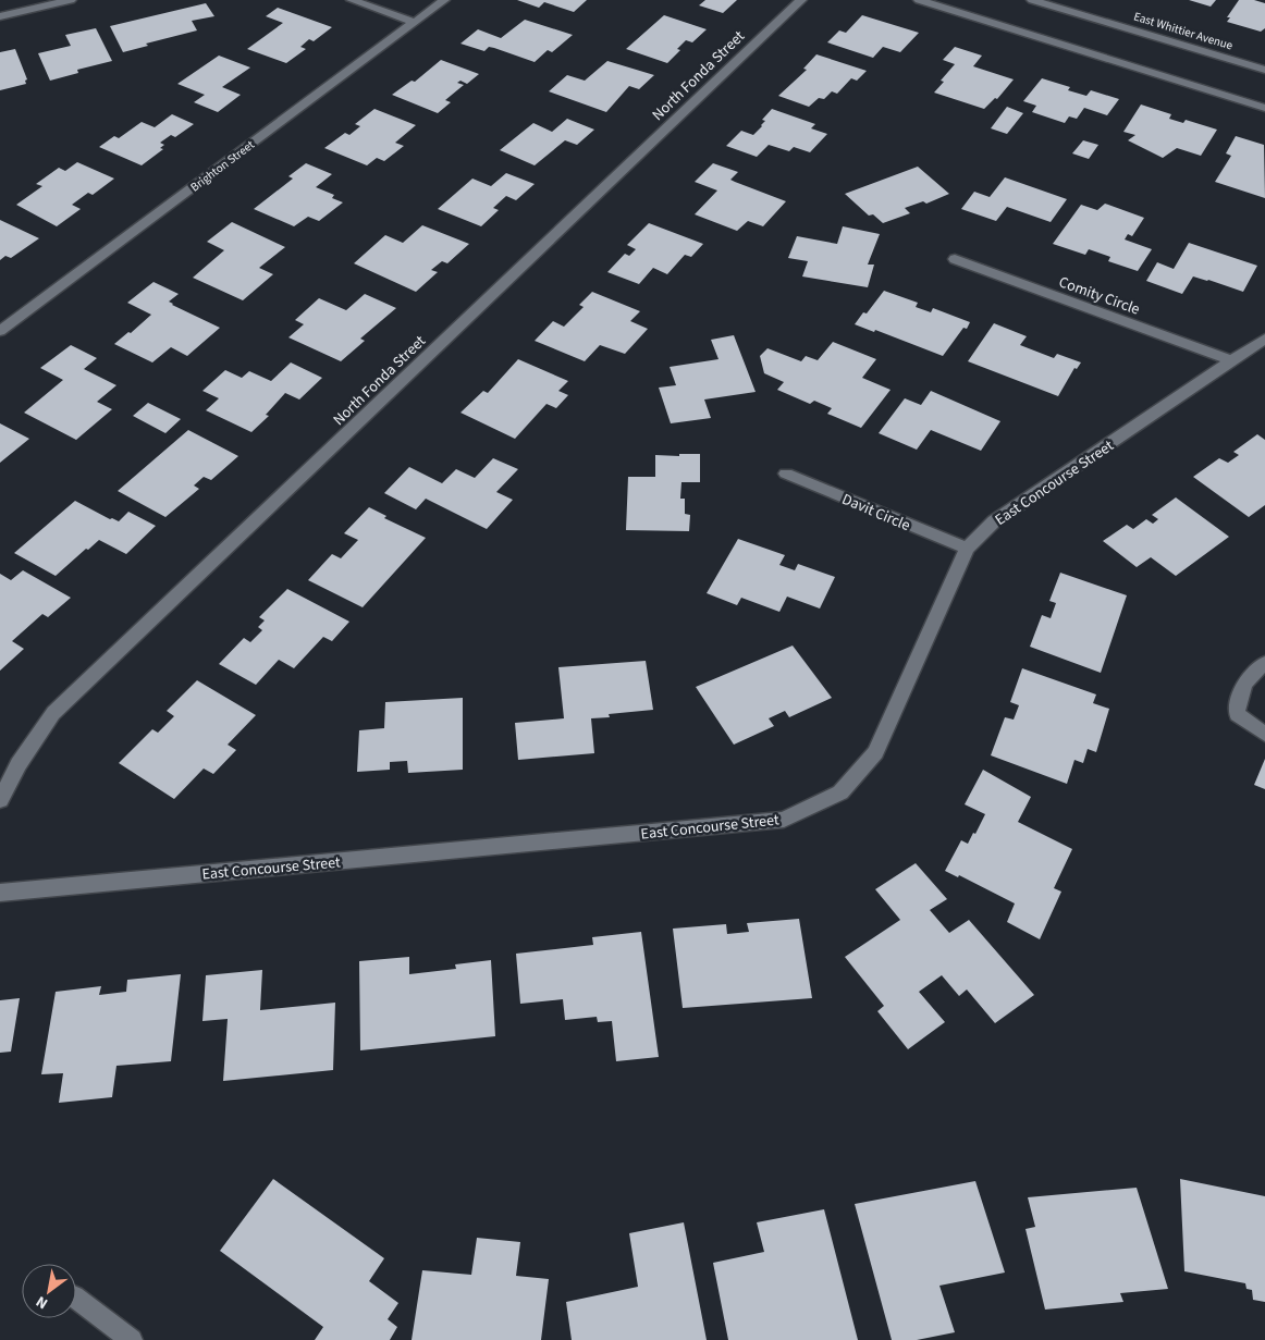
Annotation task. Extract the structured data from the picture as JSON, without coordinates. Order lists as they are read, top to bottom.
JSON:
{
  "streets": {
    "street": [
      "East Whittier Avenue",
      "North Fonda Street",
      "Brighton Street",
      "Comity Circle",
      "East Concourse Street",
      "Davit Circle"
    ]
  },
  "crossings": [
    ["Comity Circle", "East Concourse Street"],
    ["East Concourse Street", "Davit Circle"]
  ],
  "north": "bottom left"
}
